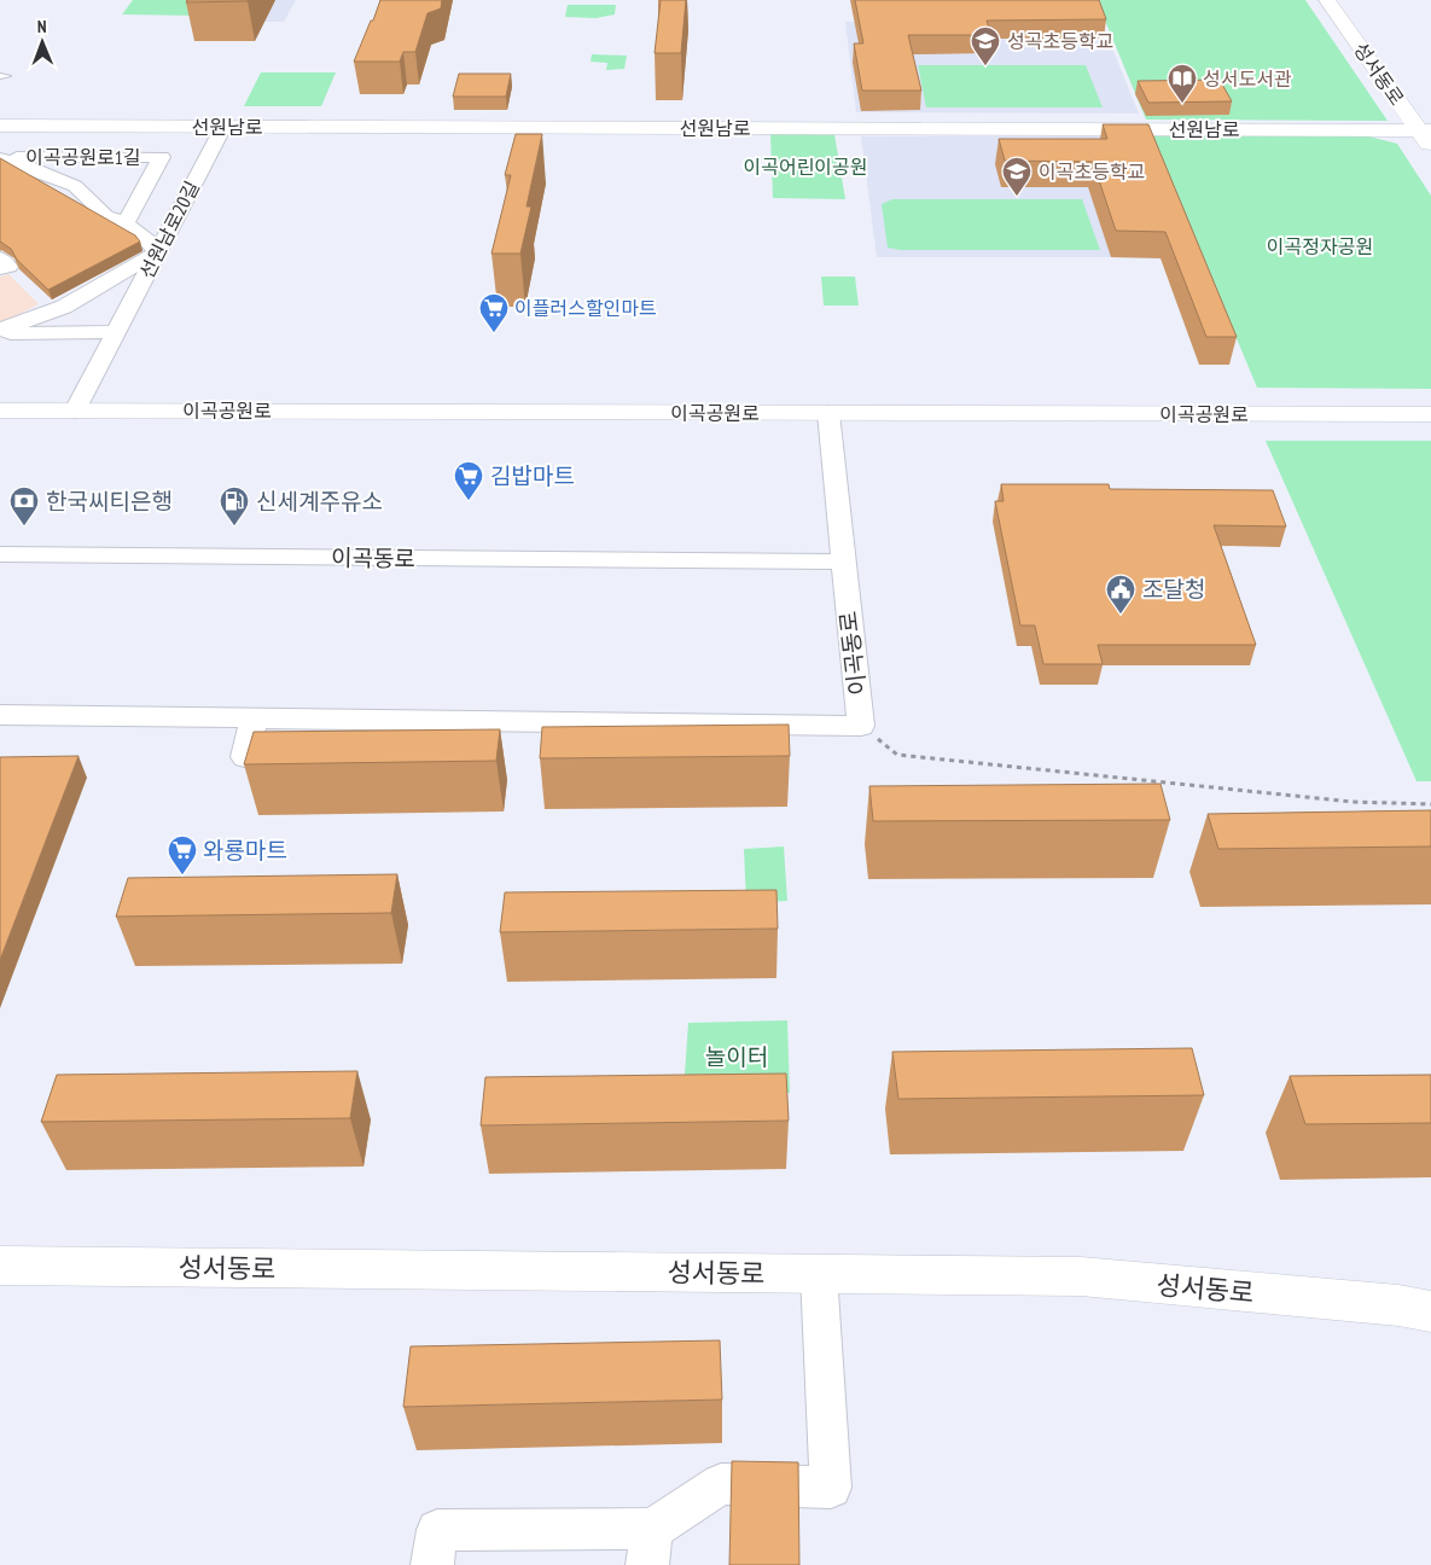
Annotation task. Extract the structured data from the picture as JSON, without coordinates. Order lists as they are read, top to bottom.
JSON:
{
  "streets": {
    "street": [
      "성서동로",
      "선원남로",
      "이곡공원로1길",
      "선원남로20길",
      "이곡공원로",
      "이곡동로"
    ]
  },
  "crossings": [
    ["성서동로", "선원남로"],
    ["선원남로", "선원남로20길"],
    ["이곡공원로1길", "선원남로20길"],
    ["선원남로20길", "이곡공원로"]
  ],
  "parks": ["이곡어린이공원", "이곡정자공원", "놀이터"],
  "places": {
    "school or university": ["성곡초등학교", "이곡초등학교"],
    "library": ["성서도서관"],
    "supermarket": ["이플러스할인마트", "김밥마트", "와룡마트"],
    "bank": ["한국씨티은행"],
    "fuel station": ["신세계주유소"],
    "public building": ["조달청"]
  },
  "north": "top"
}
